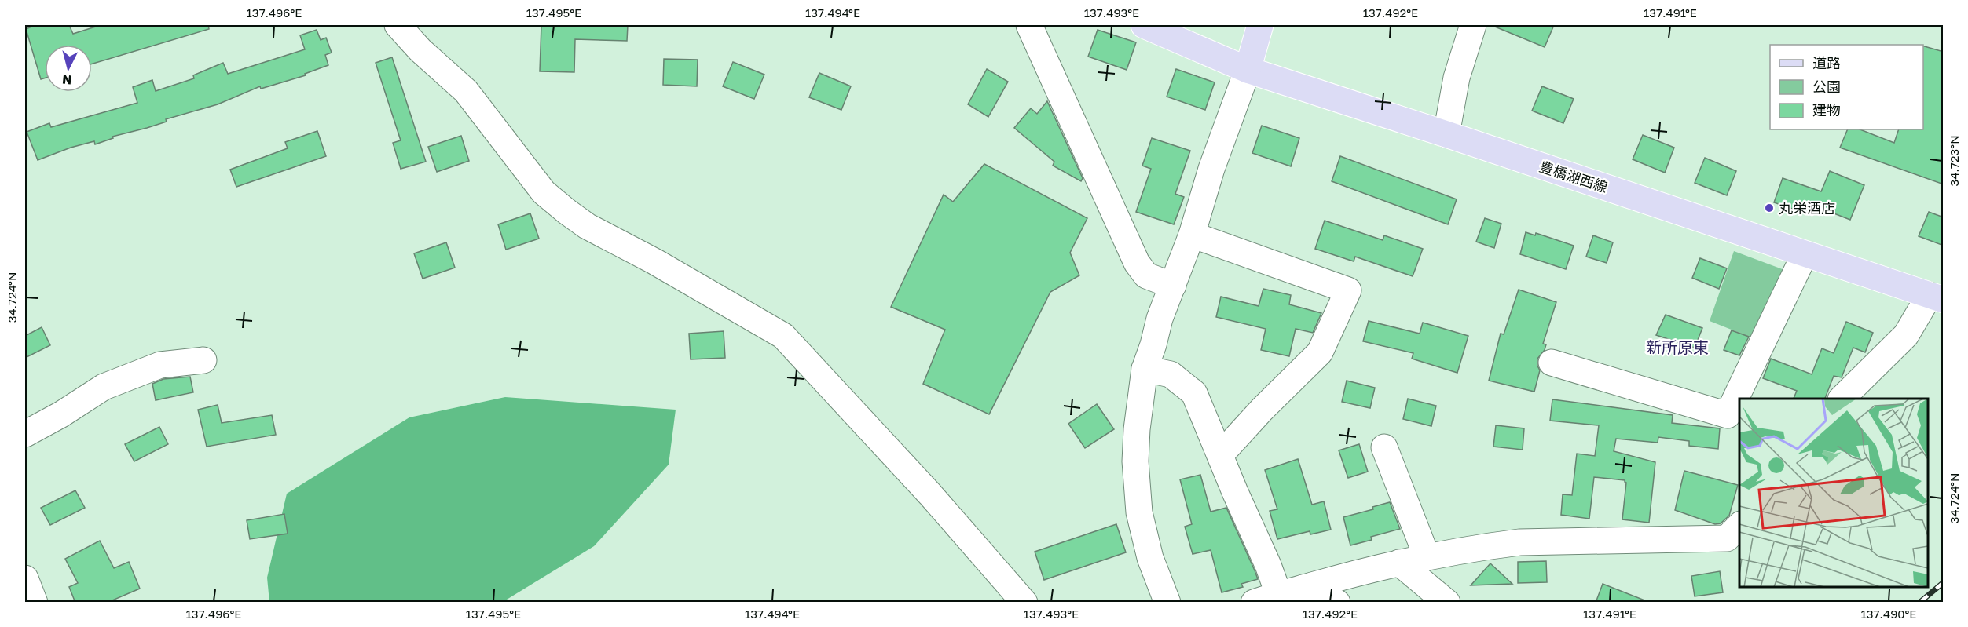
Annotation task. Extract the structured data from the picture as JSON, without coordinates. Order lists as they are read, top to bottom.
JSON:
{
  "streets": {
    "main road": ["豊橋湖西線"]
  },
  "districts": ["新所原東"],
  "places": ["丸栄酒店"],
  "legend": ["道路", "公園", "建物"],
  "north": "bottom",
  "coordinates": [
    "137.496°E",
    "137.495°E",
    "137.494°E",
    "137.493°E",
    "137.492°E",
    "137.491°E",
    "34.723°N",
    "34.724°N",
    "137.490°E"
  ]
}
